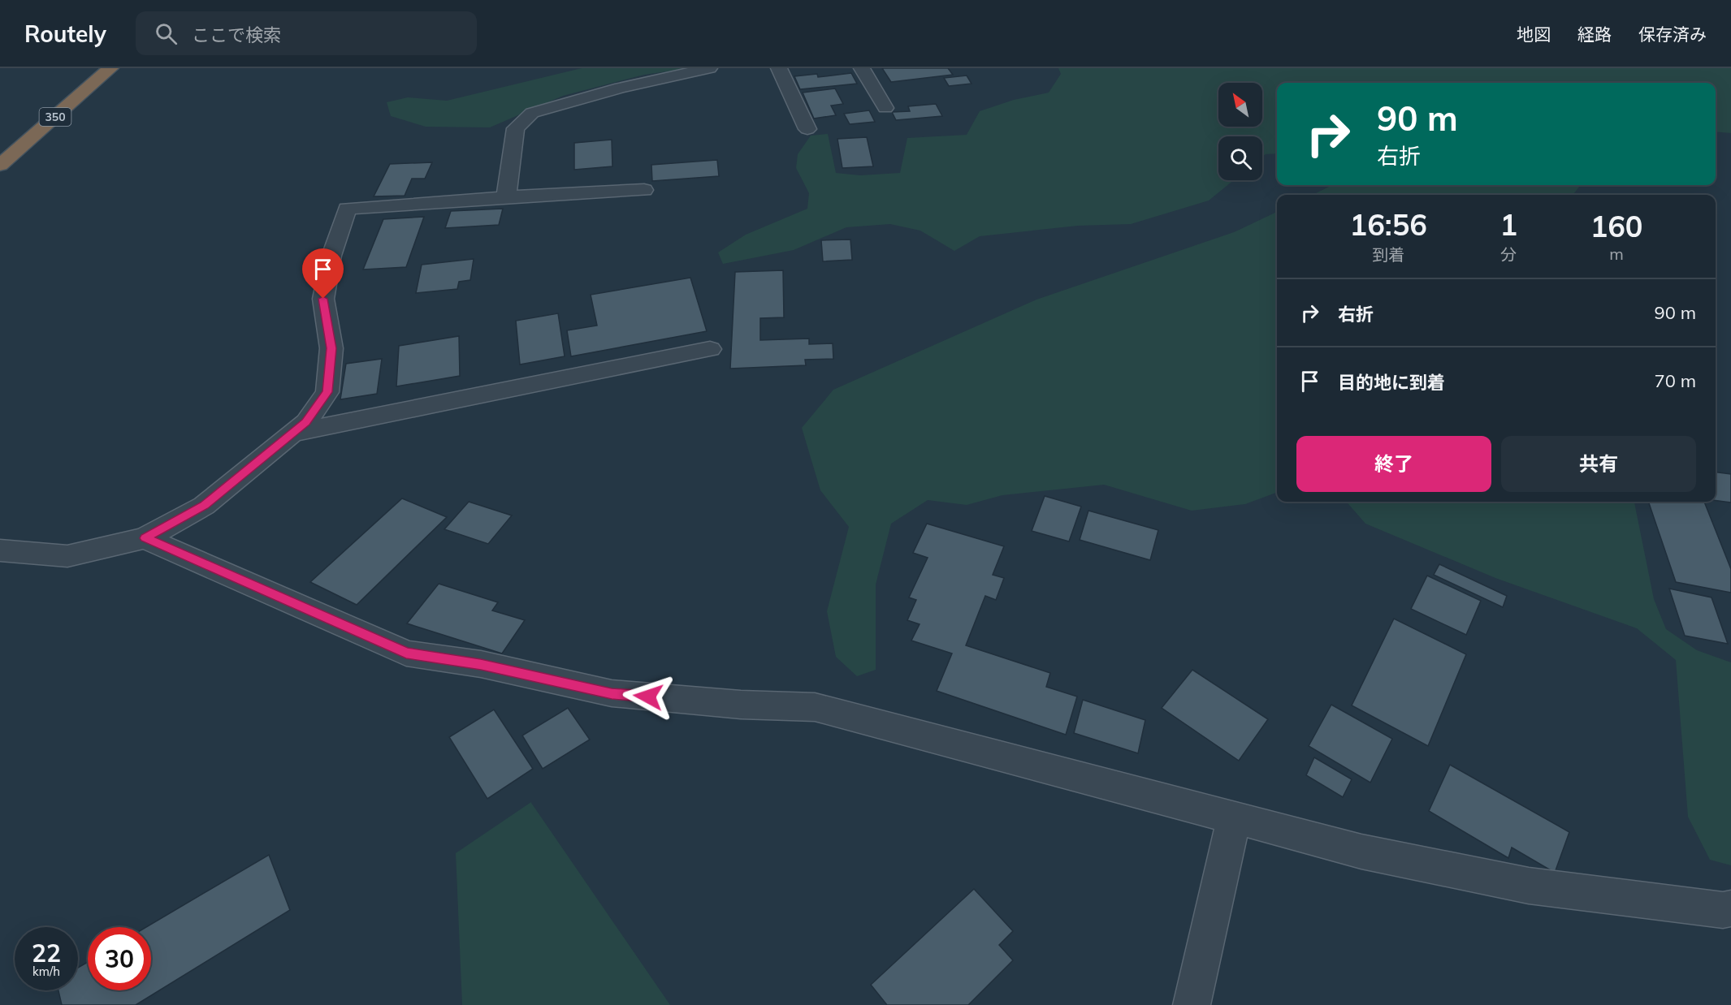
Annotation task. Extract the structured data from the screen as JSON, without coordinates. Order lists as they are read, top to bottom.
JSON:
{
  "streets": {
    "highway": ["350"]
  },
  "north": "top left",
  "page": {
    "header": "Routely",
    "search": "ここで検索",
    "nav": ["地図", "経路", "保存済み"],
    "turn": ["90 m", "右折"],
    "eta": [
      "16:56",
      "到着",
      "1",
      "分",
      "160",
      "m"
    ],
    "list": [
      {
        "name": "右折",
        "value": "90 m"
      },
      {
        "name": "目的地に到着",
        "value": "70 m"
      }
    ],
    "buttons": ["終了", "共有"],
    "speed": "22 km/h",
    "limit": "30"
  }
}
